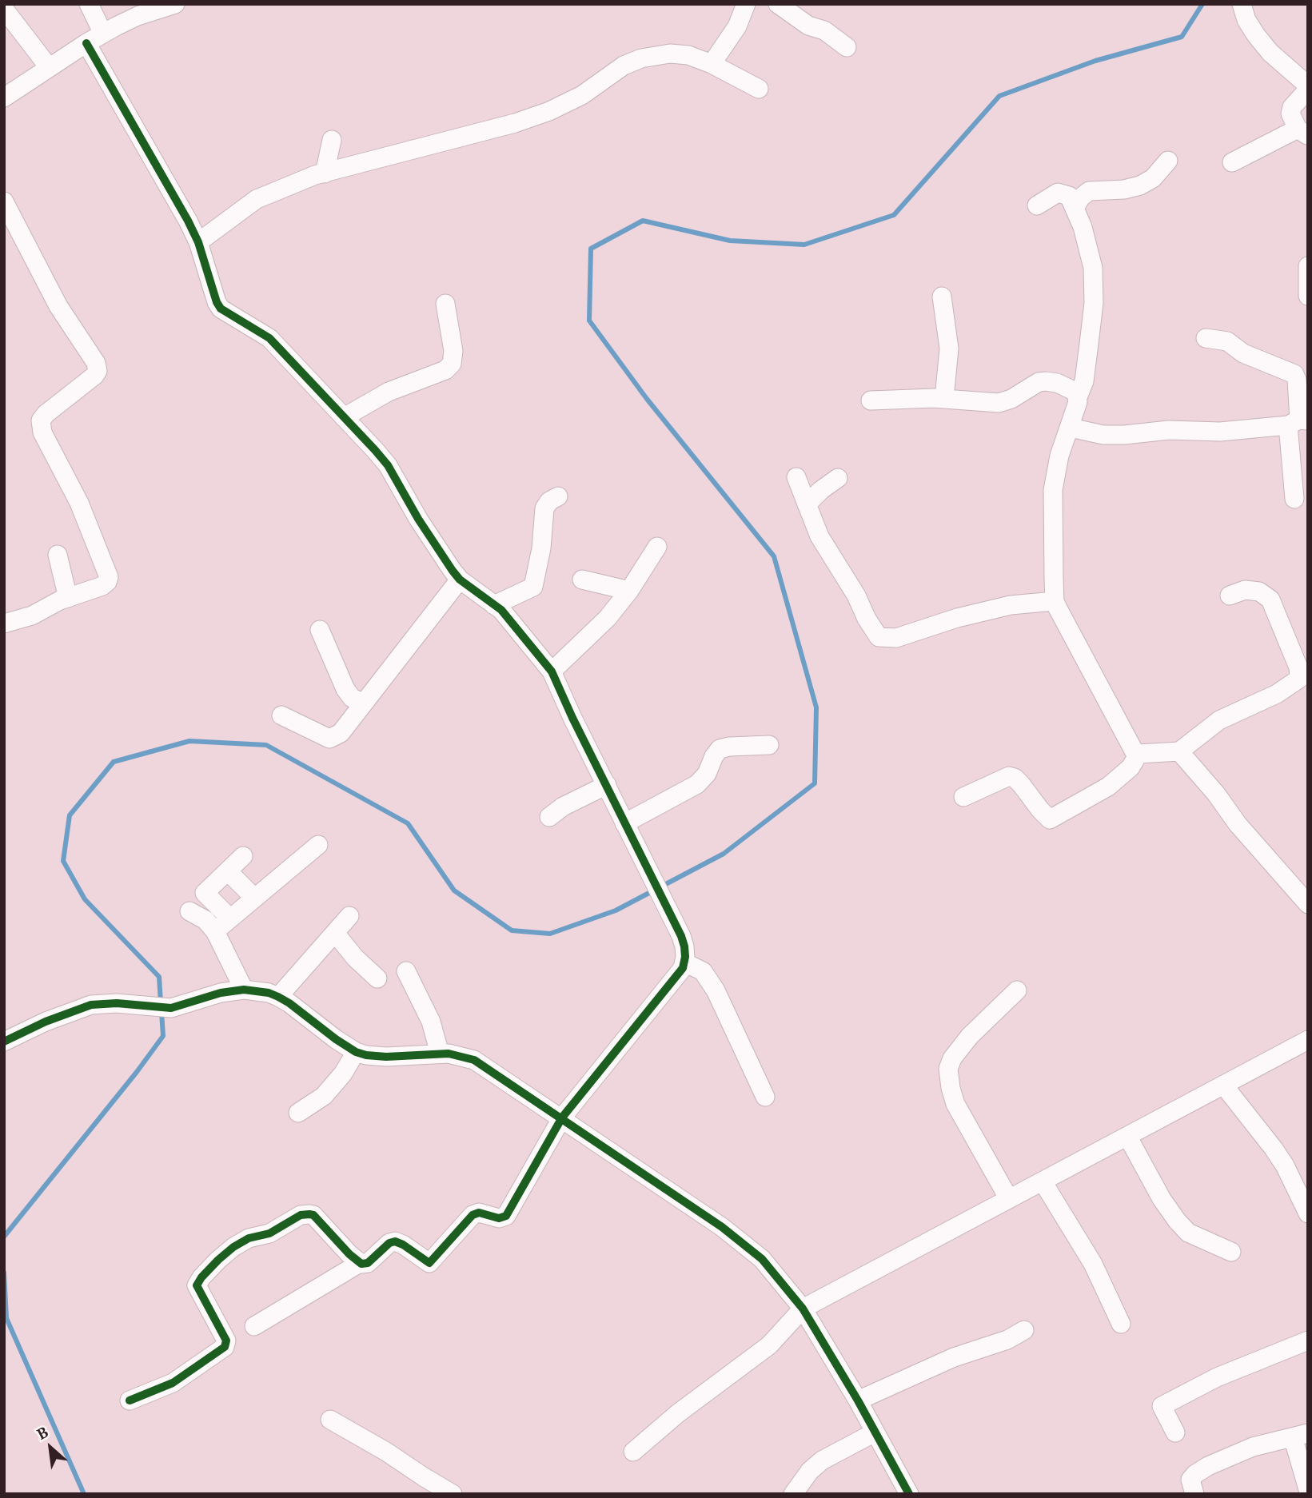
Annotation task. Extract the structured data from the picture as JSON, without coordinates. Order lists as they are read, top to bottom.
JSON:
{
  "north": "top left"
}
